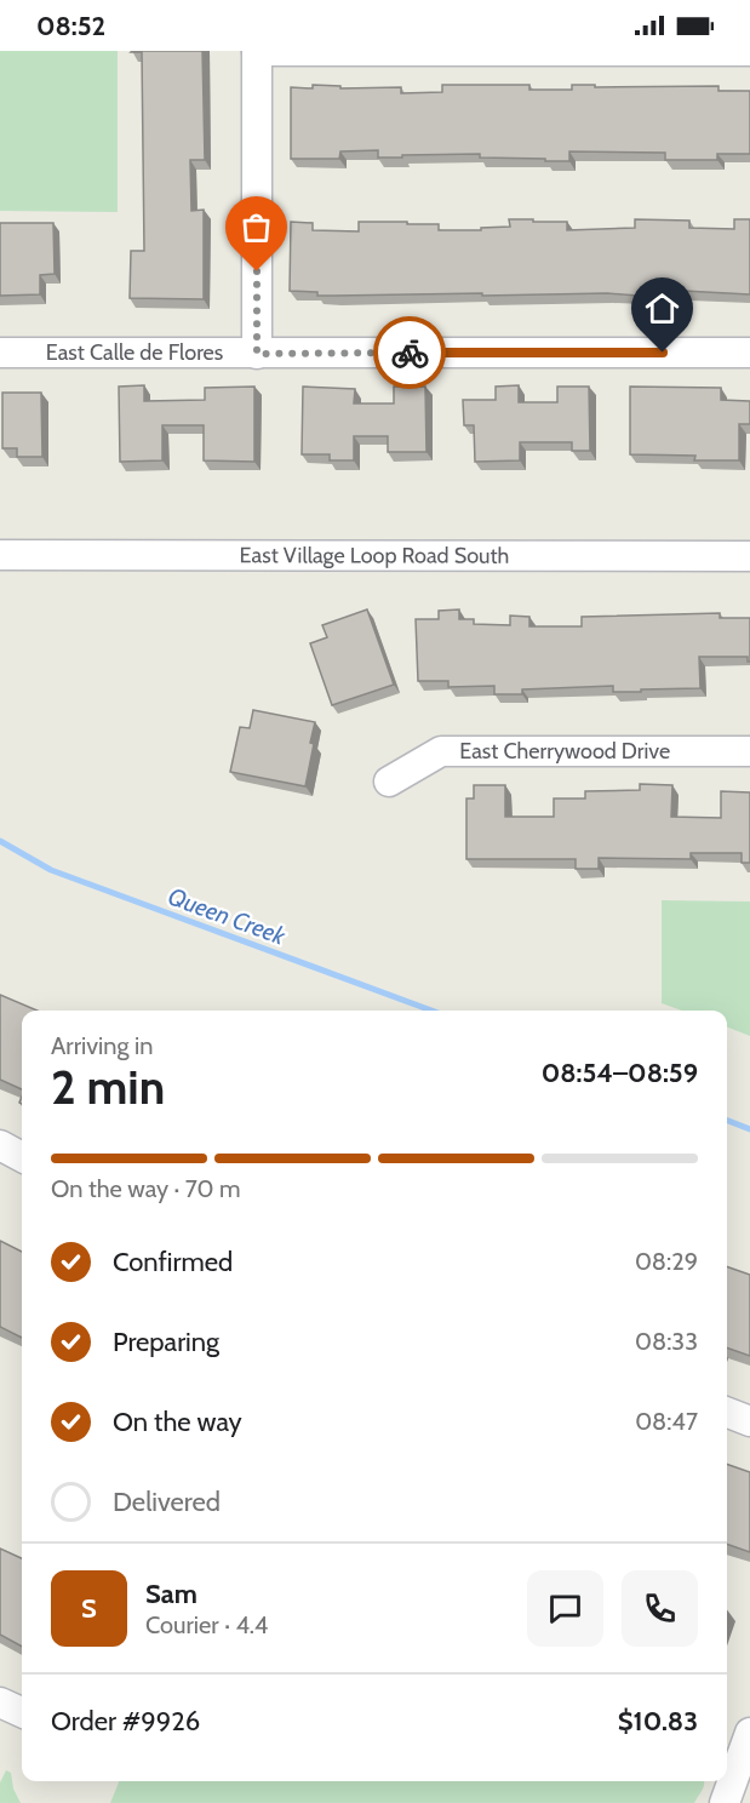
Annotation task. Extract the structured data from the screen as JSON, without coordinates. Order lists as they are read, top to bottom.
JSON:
{
  "streets": {
    "street": ["East Calle de Flores", "East Village Loop Road South", "East Cherrywood Drive"]
  },
  "water": ["Queen Creek"],
  "page": {
    "status": "08:52",
    "heading": ["2 min", "Arriving in", "08:54–08:59"],
    "panel": [
      "Sam",
      "Courier · 4.4",
      "Order #9926",
      "$10.83"
    ],
    "bar": "On the way · 70 m",
    "list": [
      ["Confirmed", "08:29"],
      ["Preparing", "08:33"],
      ["On the way", "08:47"],
      "Delivered"
    ],
    "round": "S"
  }
}
